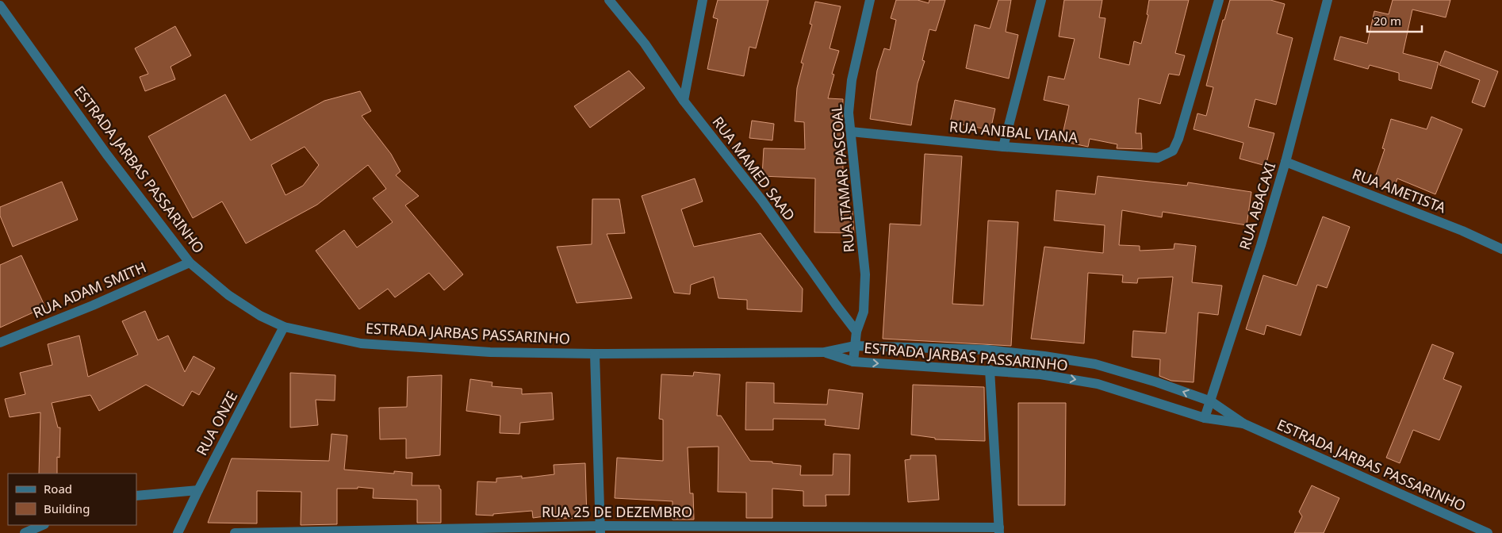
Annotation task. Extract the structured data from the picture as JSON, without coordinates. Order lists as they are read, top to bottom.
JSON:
{
  "streets": {
    "street": [
      "RUA ANIBAL VIANA",
      "RUA MAMED SAAD",
      "ESTRADA JARBAS PASSARINHO",
      "RUA ITAMAR PASCOAL",
      "RUA AMETISTA",
      "RUA ABACAXI",
      "RUA ADAM SMITH",
      "RUA ONZE",
      "RUA 25 DE DEZEMBRO"
    ]
  },
  "crossings": [
    ["RUA ANIBAL VIANA", "RUA ITAMAR PASCOAL"],
    ["RUA MAMED SAAD", "RUA ITAMAR PASCOAL"],
    ["ESTRADA JARBAS PASSARINHO", "RUA ABACAXI"],
    ["ESTRADA JARBAS PASSARINHO", "RUA ADAM SMITH"],
    ["ESTRADA JARBAS PASSARINHO", "RUA ONZE"],
    ["RUA AMETISTA", "RUA ABACAXI"]
  ],
  "legend": ["Road", "Building"],
  "scale_bar": "20 m"
}
